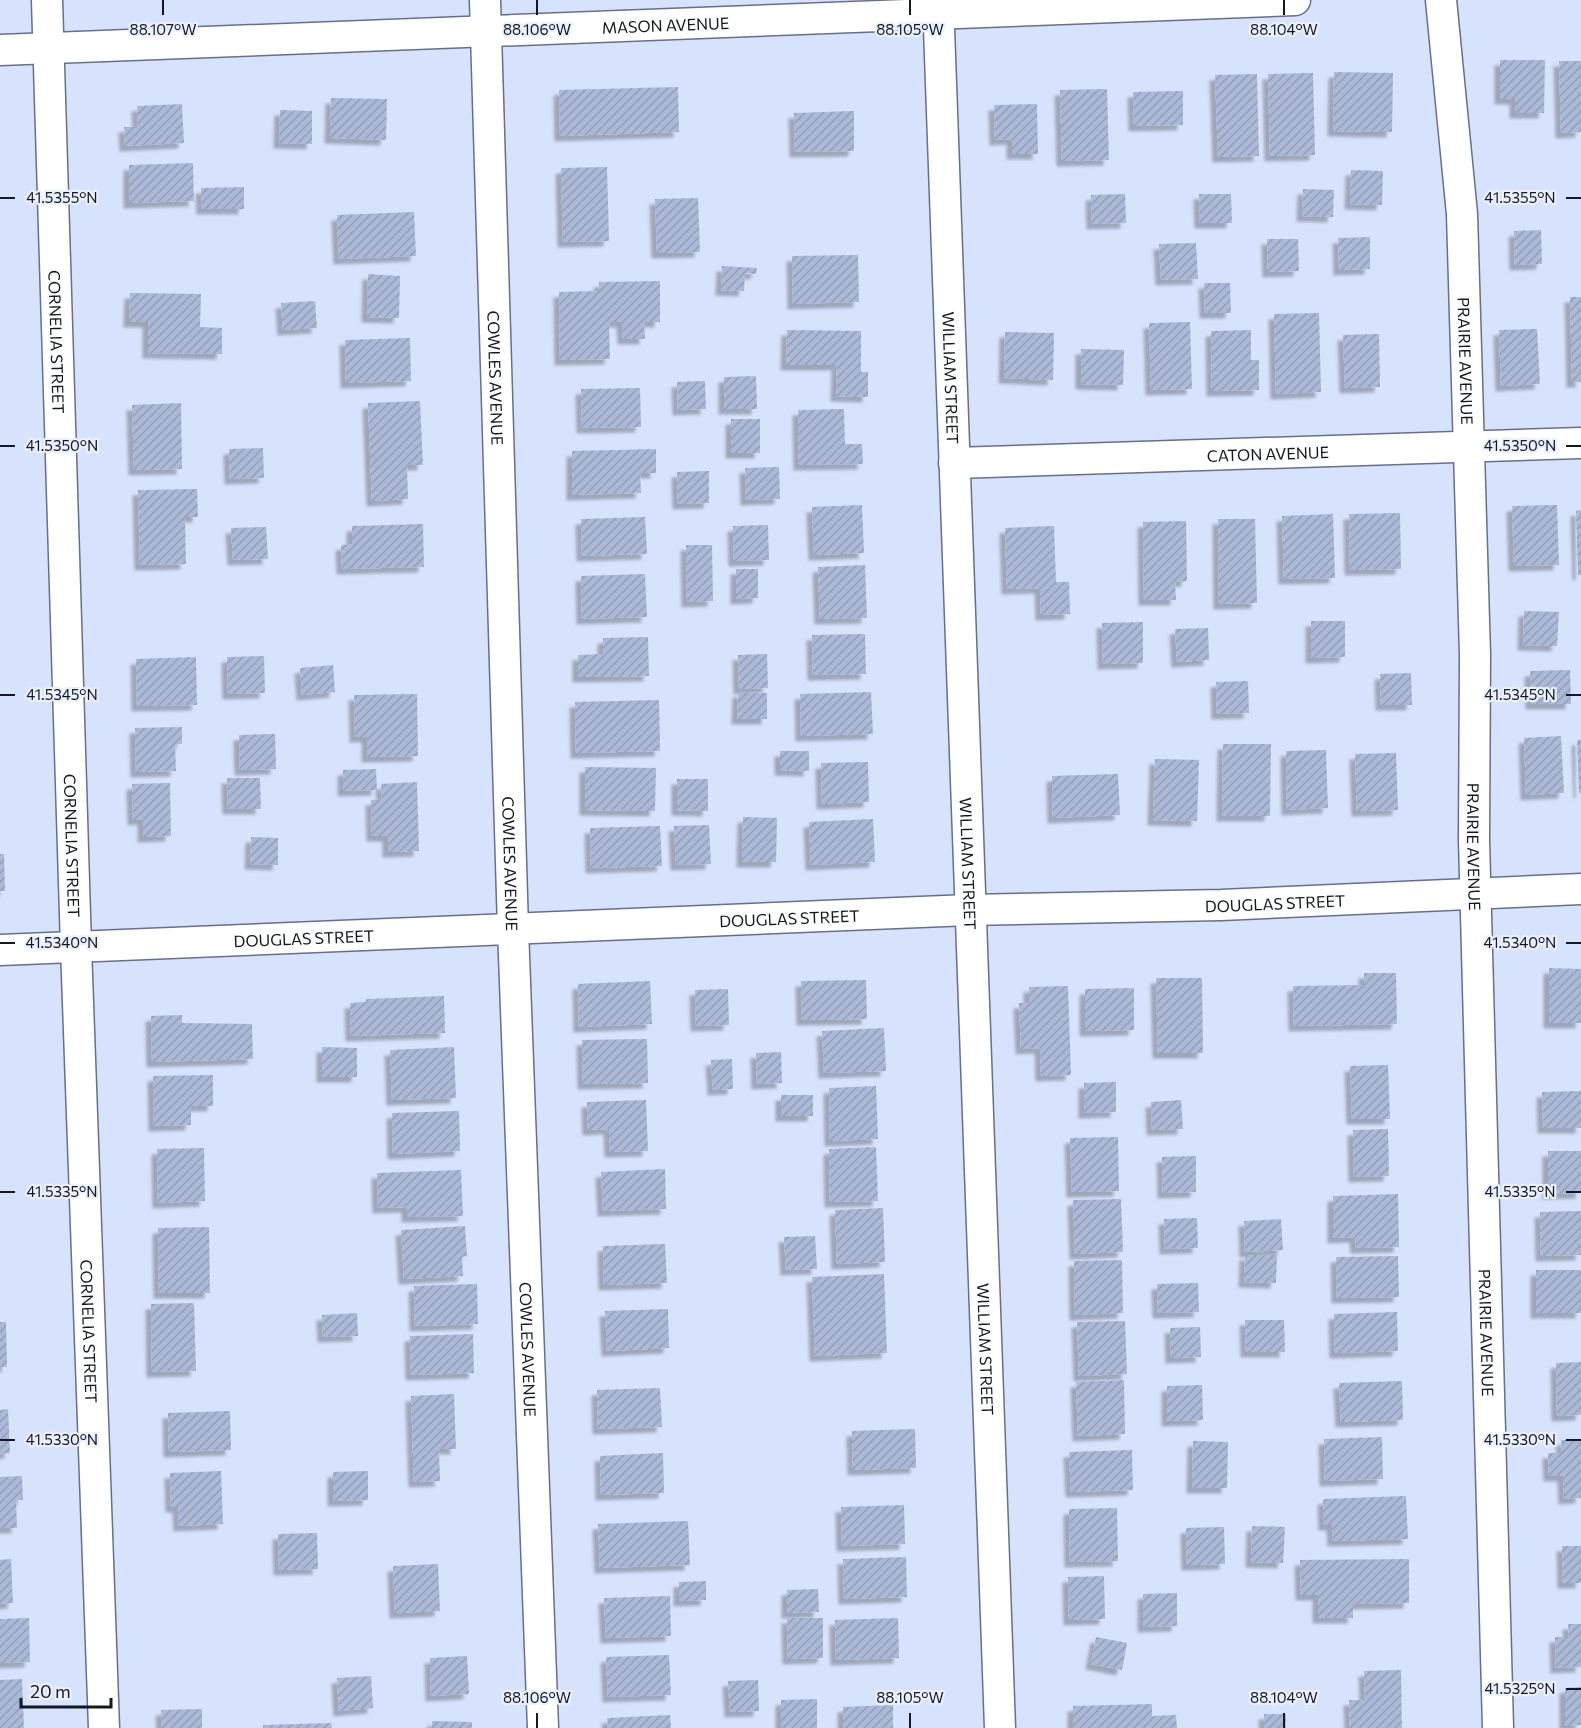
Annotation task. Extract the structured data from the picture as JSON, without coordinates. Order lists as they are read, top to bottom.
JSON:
{
  "streets": {
    "street": [
      "MASON AVENUE",
      "CORNELIA STREET",
      "PRAIRIE AVENUE",
      "COWLES AVENUE",
      "WILLIAM STREET",
      "CATON AVENUE",
      "DOUGLAS STREET"
    ]
  },
  "crossings": [
    ["MASON AVENUE", "CORNELIA STREET"],
    ["MASON AVENUE", "COWLES AVENUE"],
    ["MASON AVENUE", "WILLIAM STREET"],
    ["CORNELIA STREET", "DOUGLAS STREET"],
    ["PRAIRIE AVENUE", "CATON AVENUE"],
    ["PRAIRIE AVENUE", "DOUGLAS STREET"],
    ["COWLES AVENUE", "DOUGLAS STREET"],
    ["WILLIAM STREET", "CATON AVENUE"],
    ["WILLIAM STREET", "DOUGLAS STREET"]
  ],
  "scale_bar": "20 m",
  "coordinates": [
    "88.107°W",
    "88.106°W",
    "88.105°W",
    "88.104°W",
    "41.5355°N",
    "41.5350°N",
    "41.5345°N",
    "41.5340°N",
    "41.5335°N",
    "41.5330°N",
    "41.5325°N"
  ]
}
